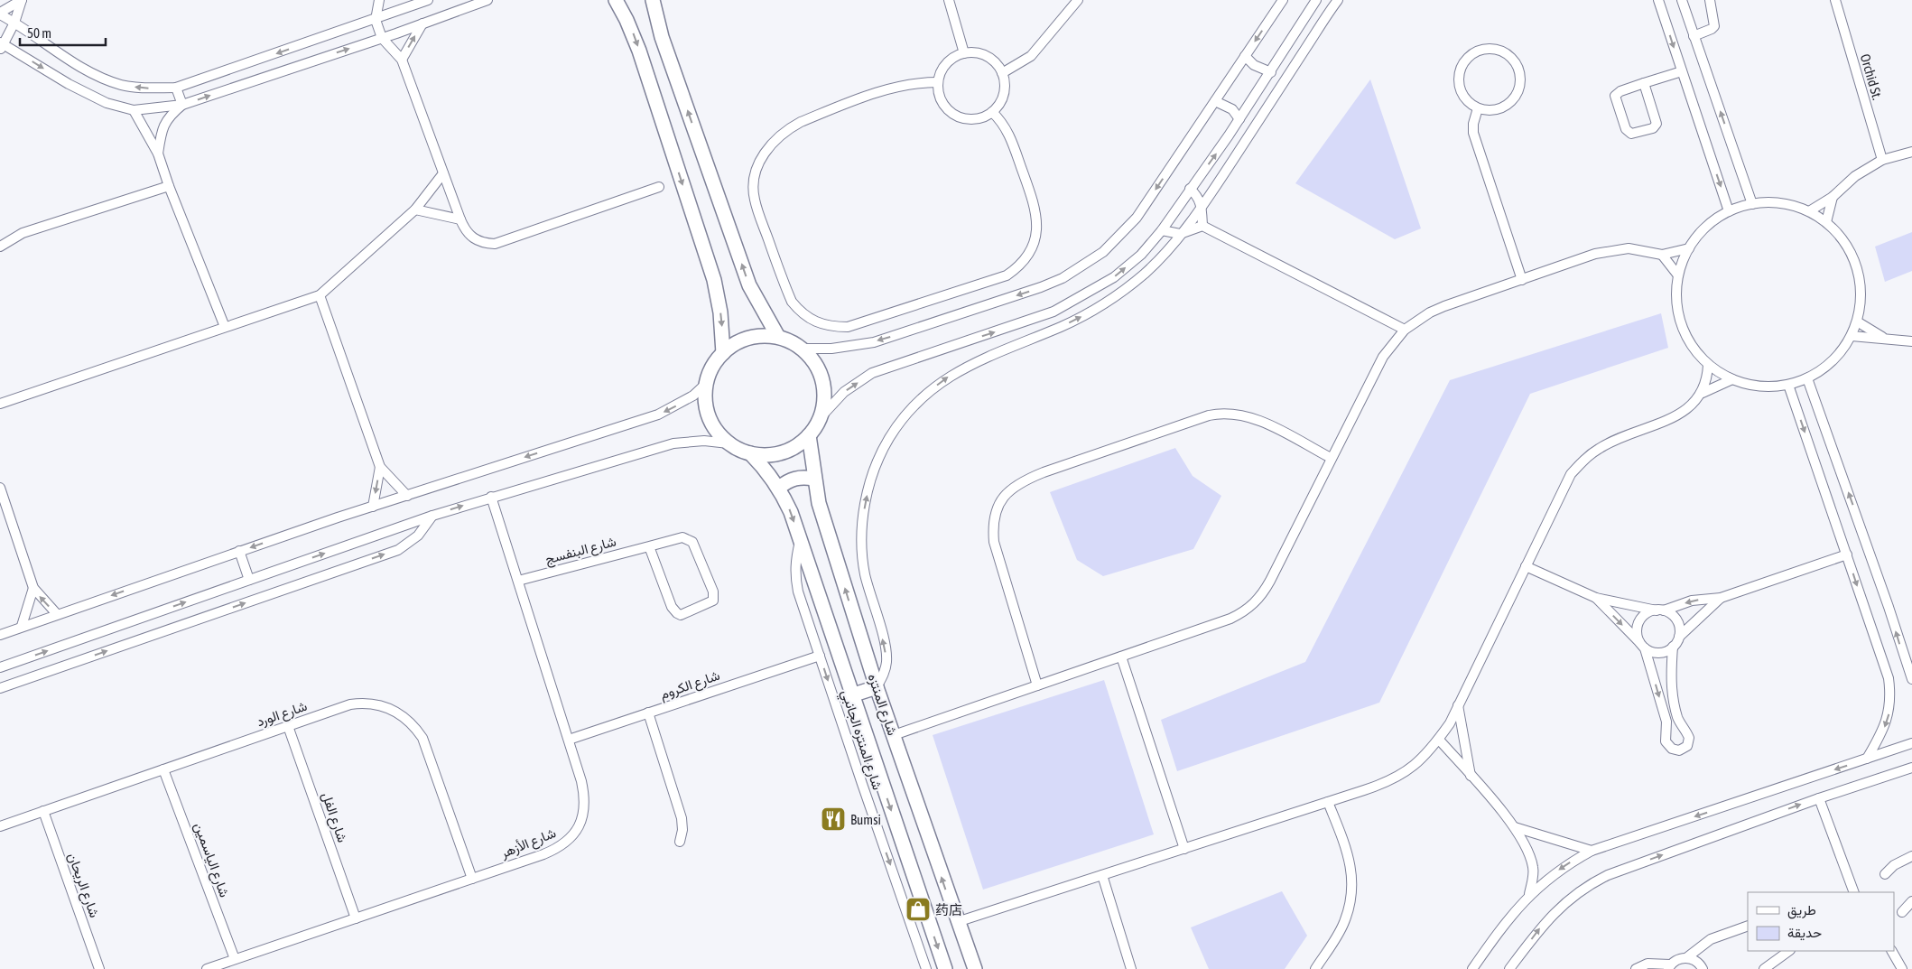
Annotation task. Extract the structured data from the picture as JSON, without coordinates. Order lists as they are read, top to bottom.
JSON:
{
  "streets": {
    "street": [
      "Orchid St.",
      "شارع البنفسج",
      "شارع الكروم",
      "شارع المنتزه",
      "شارع الورد",
      "شارع المنتزه الجانبي",
      "شارع الفل",
      "شارع الأزهر",
      "شارع الياسمين",
      "شارع الريحان"
    ]
  },
  "crossings": [
    ["شارع البنفسج", "شارع الأزهر"],
    ["شارع الكروم", "شارع المنتزه الجانبي"],
    ["شارع الكروم", "شارع الأزهر"],
    ["شارع المنتزه", "شارع المنتزه الجانبي"],
    ["شارع الورد", "شارع الفل"],
    ["شارع الورد", "شارع الأزهر"],
    ["شارع الورد", "شارع الياسمين"],
    ["شارع الورد", "شارع الريحان"],
    ["شارع الفل", "شارع الأزهر"],
    ["شارع الأزهر", "شارع الياسمين"]
  ],
  "one_way": ["شارع المنتزه الجانبي"],
  "places": {
    "restaurant": ["Bumsi"],
    "shop": ["药店"]
  },
  "legend": ["طريق", "حديقة"],
  "scale_bar": "50 m"
}
